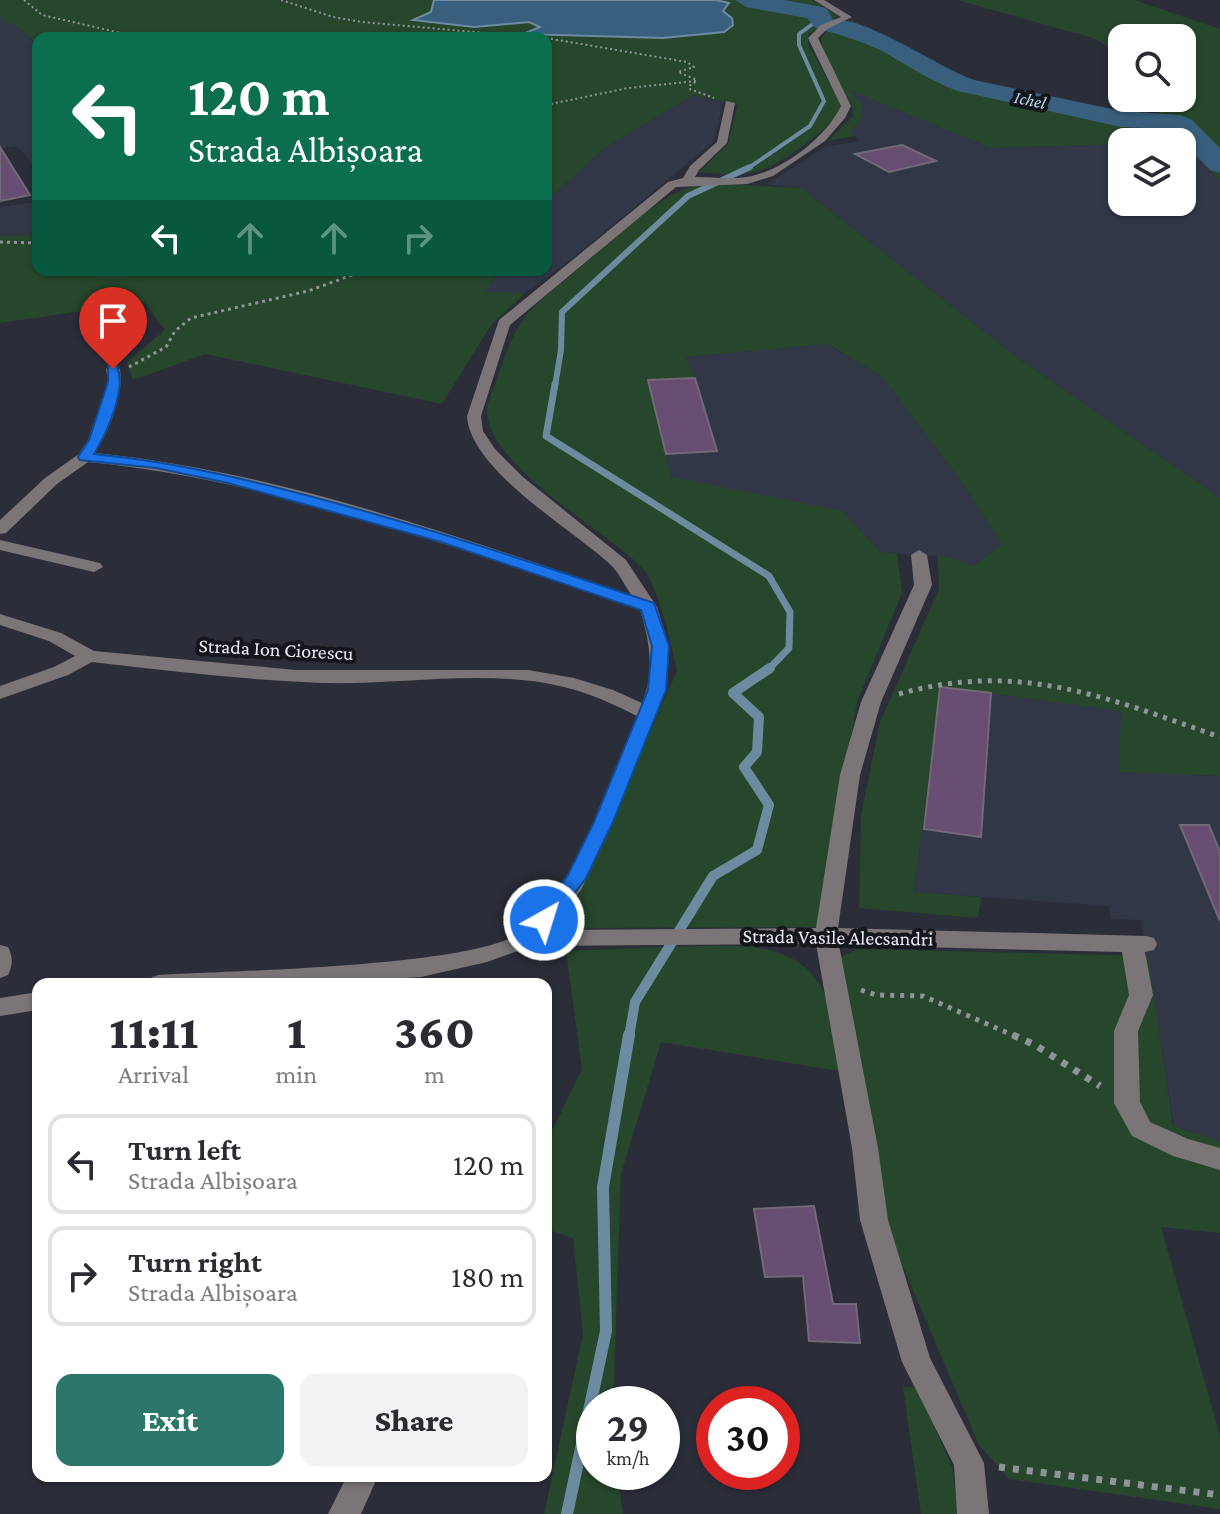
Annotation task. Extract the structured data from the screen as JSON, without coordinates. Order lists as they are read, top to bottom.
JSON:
{
  "streets": {
    "street": ["Strada Ion Ciorescu", "Strada Vasile Alecsandri"]
  },
  "water": ["Ichel"],
  "page": {
    "turn": ["120 m", "Strada Albișoara"],
    "eta": [
      "11:11",
      "Arrival",
      "1",
      "min",
      "360",
      "m"
    ],
    "list": [
      {
        "name": "Turn left",
        "note": "Strada Albișoara",
        "value": "120 m"
      },
      {
        "name": "Turn right",
        "note": "Strada Albișoara",
        "value": "180 m"
      }
    ],
    "buttons": ["Exit", "Share"],
    "speed": "29 km/h",
    "limit": "30"
  }
}
